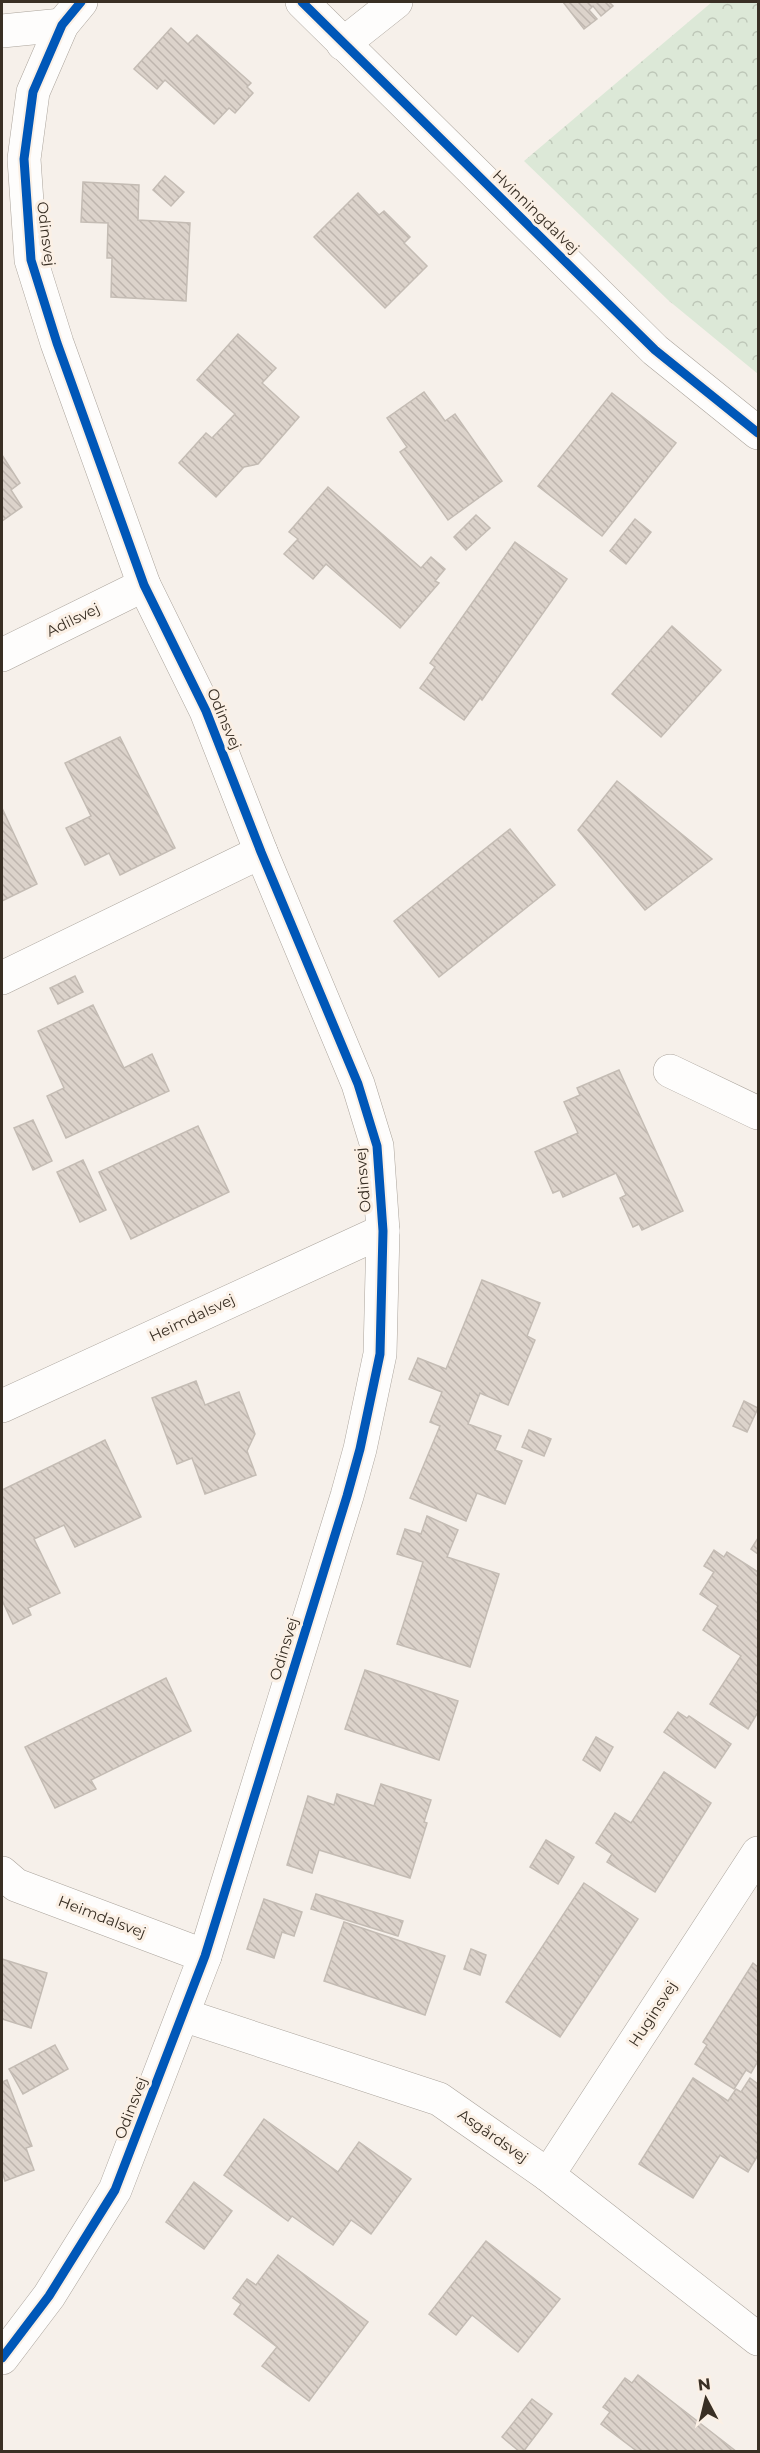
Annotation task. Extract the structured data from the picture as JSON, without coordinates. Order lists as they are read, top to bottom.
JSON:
{
  "streets": {
    "street": [
      "Hvinningdalvej",
      "Odinsvej",
      "Adilsvej",
      "Heimdalsvej",
      "Huginsvej",
      "Asgårdsvej"
    ]
  },
  "crossings": [
    ["Odinsvej", "Adilsvej"],
    ["Odinsvej", "Heimdalsvej"],
    ["Odinsvej", "Asgårdsvej"],
    ["Huginsvej", "Asgårdsvej"]
  ],
  "north": "top"
}
